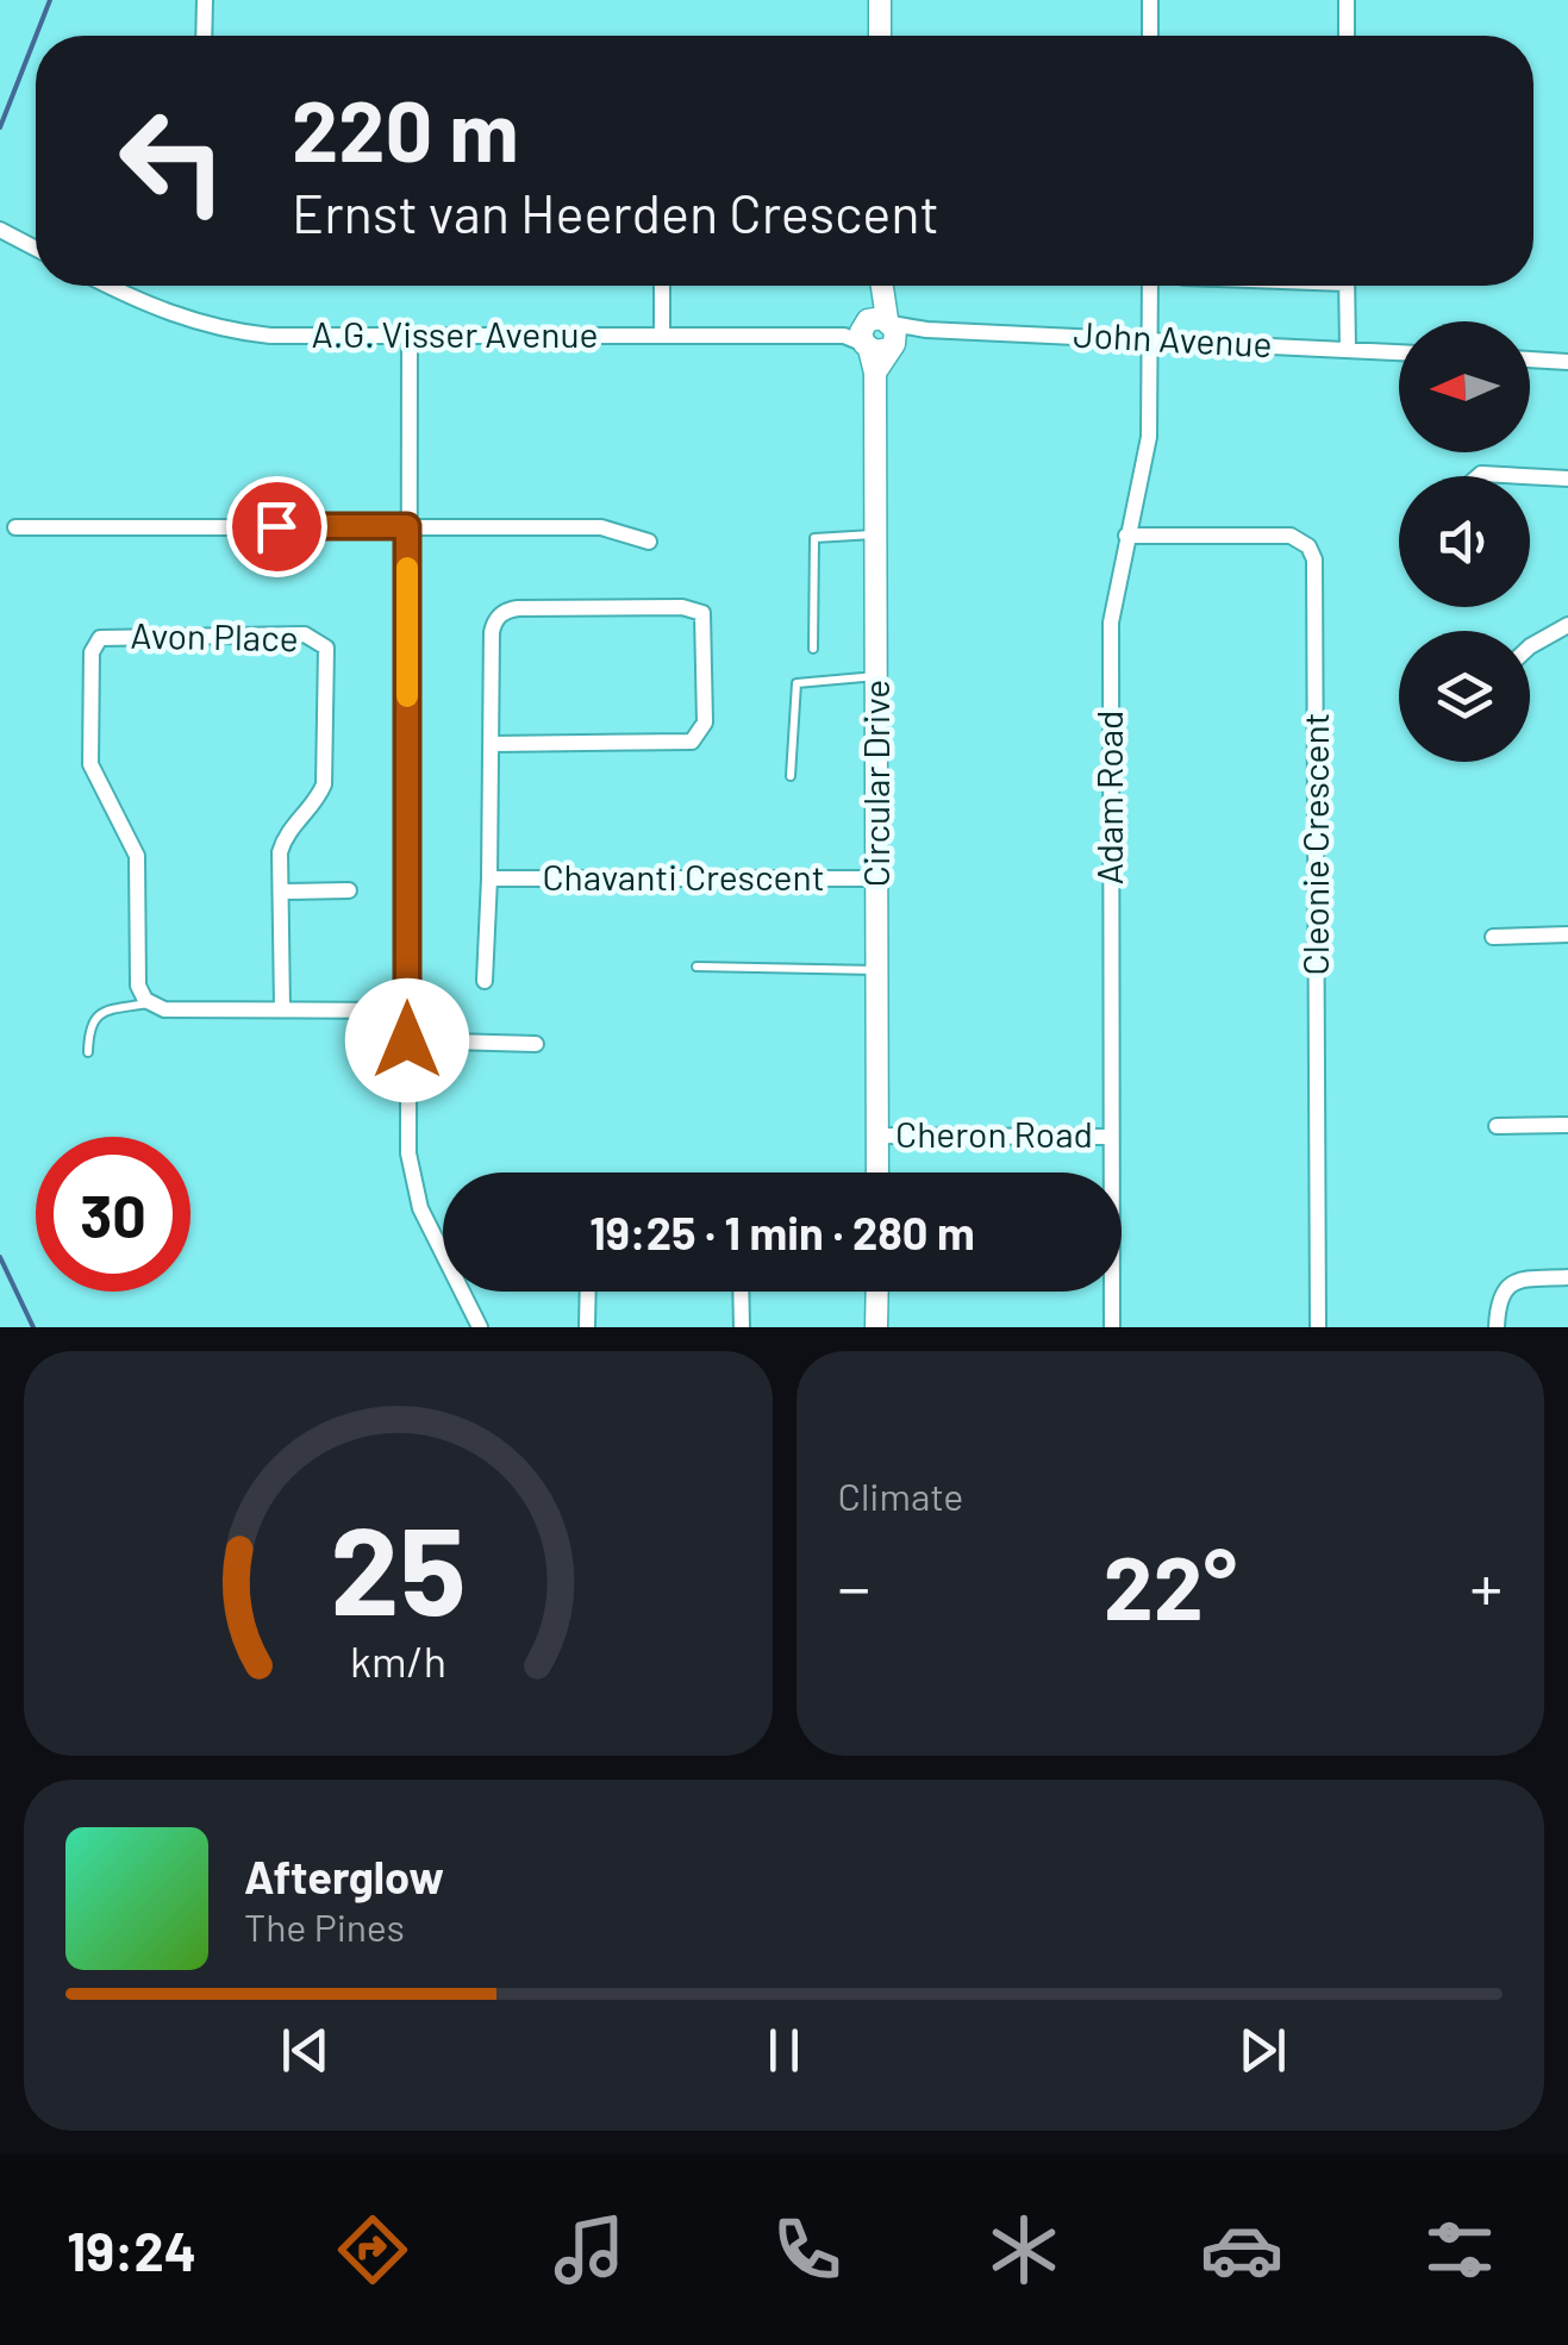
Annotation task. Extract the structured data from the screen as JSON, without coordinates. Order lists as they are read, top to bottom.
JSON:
{
  "streets": {
    "street": [
      "A.G. Visser Avenue",
      "John Avenue",
      "Avon Place",
      "Circular Drive",
      "Adam Road",
      "Cleonie Crescent",
      "Chavanti Crescent",
      "Cheron Road"
    ]
  },
  "crossings": [
    ["A.G. Visser Avenue", "John Avenue"],
    ["A.G. Visser Avenue", "Circular Drive"],
    ["John Avenue", "Circular Drive"],
    ["John Avenue", "Adam Road"],
    ["Circular Drive", "Chavanti Crescent"],
    ["Circular Drive", "Cheron Road"],
    ["Adam Road", "Cleonie Crescent"],
    ["Adam Road", "Cheron Road"]
  ],
  "north": "left",
  "page": {
    "turn": ["220 m", "Ernst van Heerden Crescent"],
    "limit": "30",
    "trip": "19:25 · 1 min · 280 m",
    "tile": "Climate",
    "heat": ["−", "22°", "+"],
    "song": ["Afterglow", "The Pines"],
    "tabs": "19:24",
    "gauge": ["25", "km/h"]
  }
}
